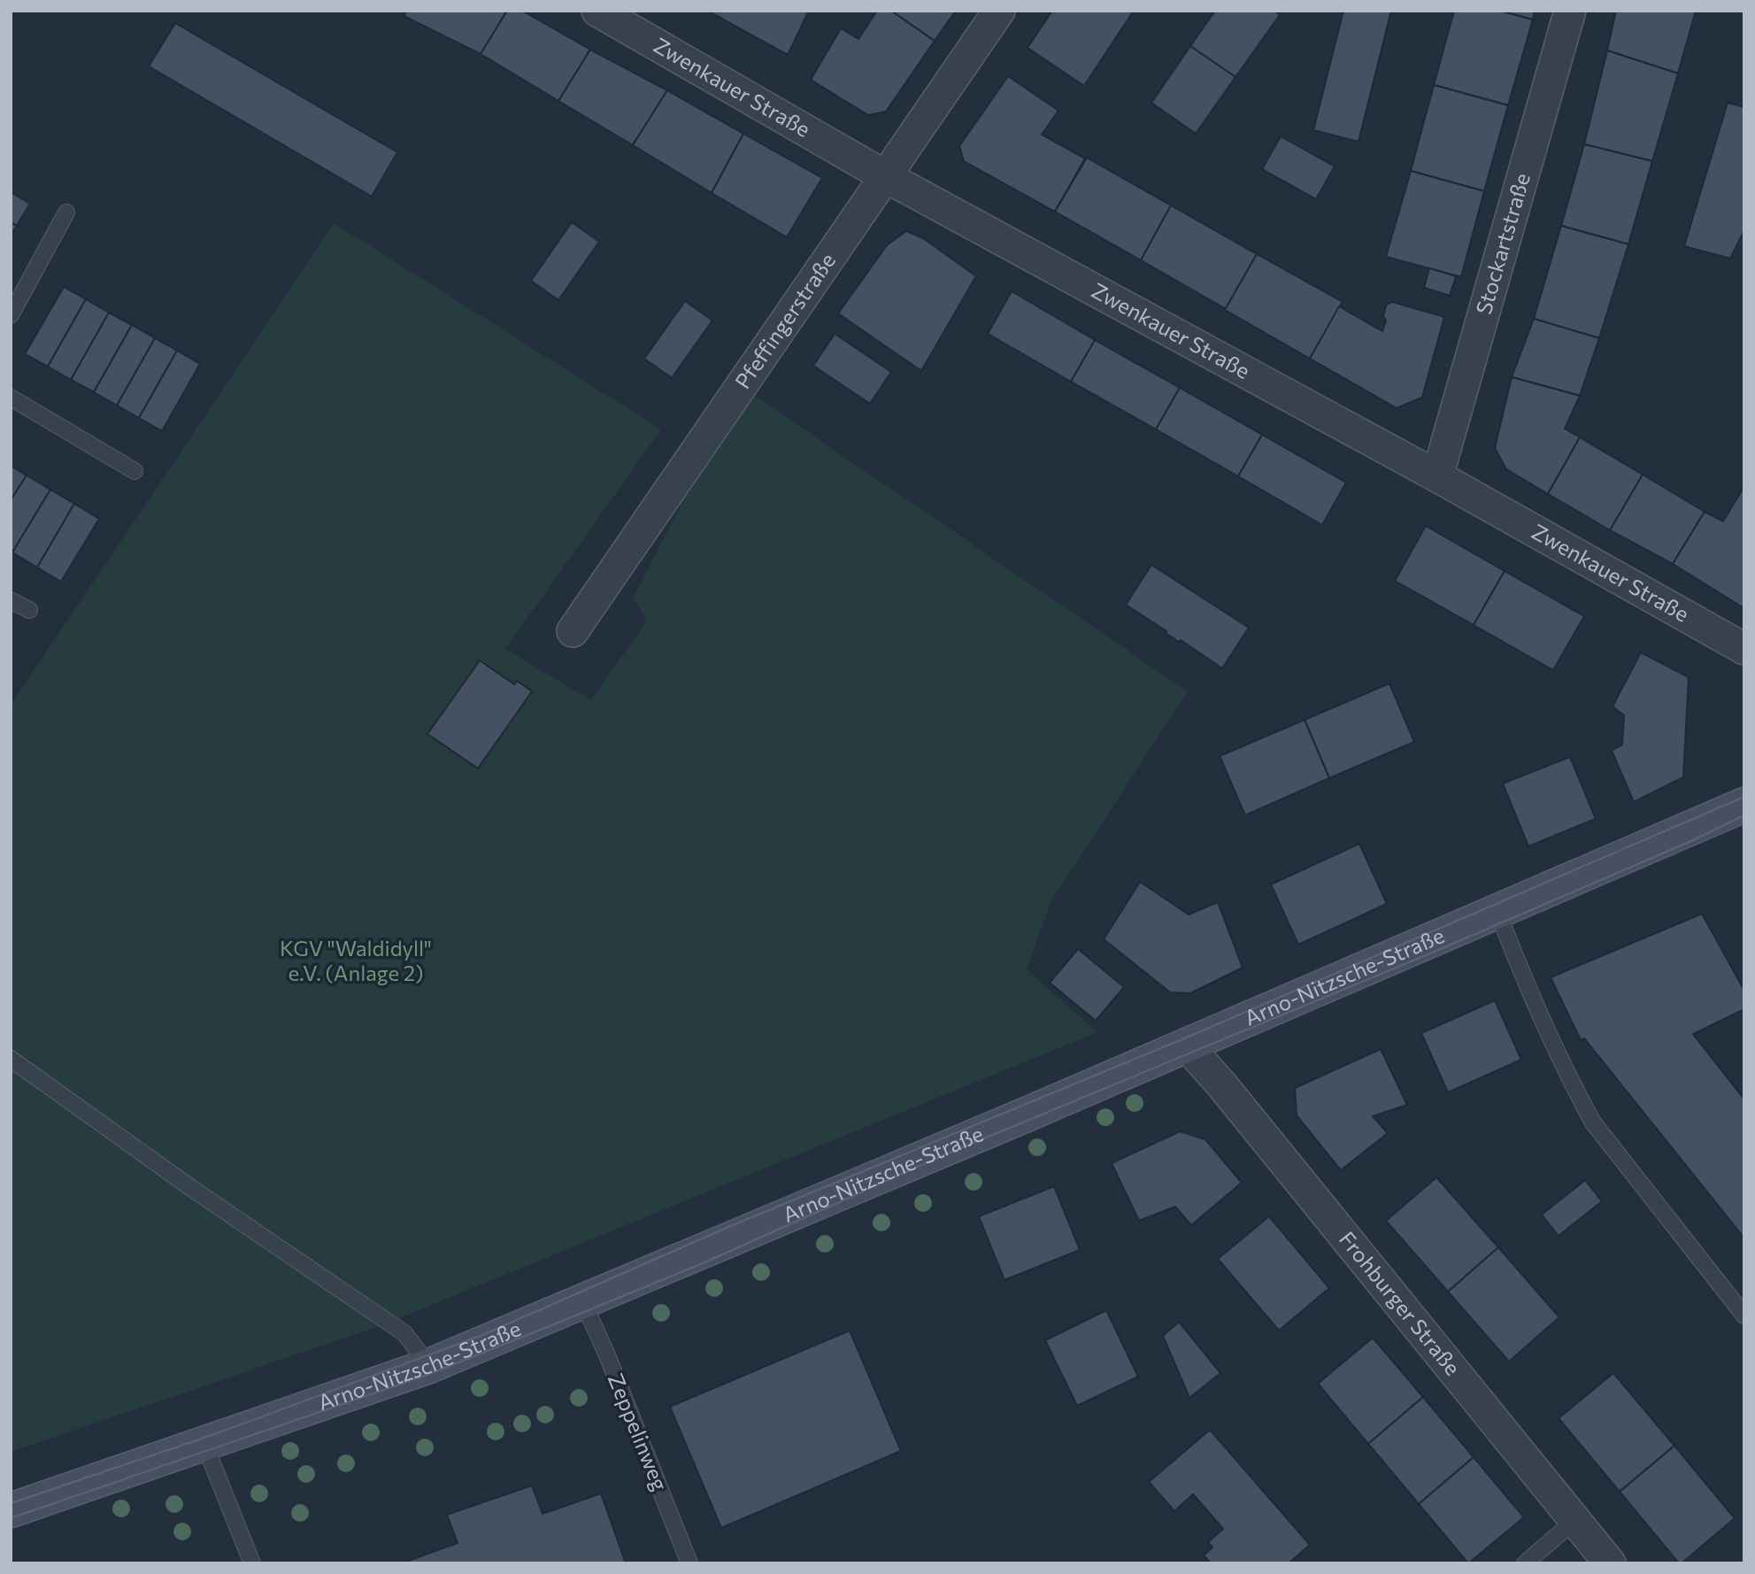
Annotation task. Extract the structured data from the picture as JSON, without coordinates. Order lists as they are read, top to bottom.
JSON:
{
  "streets": {
    "main road": ["Arno-Nitzsche-Straße"],
    "street": [
      "Zwenkauer Straße",
      "Stockartstraße",
      "Pfeffingerstraße",
      "Frohburger Straße"
    ],
    "lane": ["Zeppelinweg"]
  },
  "crossings": [
    ["Zwenkauer Straße", "Stockartstraße"],
    ["Zwenkauer Straße", "Pfeffingerstraße"],
    ["Arno-Nitzsche-Straße", "Frohburger Straße"],
    ["Arno-Nitzsche-Straße", "Zeppelinweg"]
  ],
  "parks": ["KGV \"Waldidyll\" e.V. (Anlage 2)"]
}
